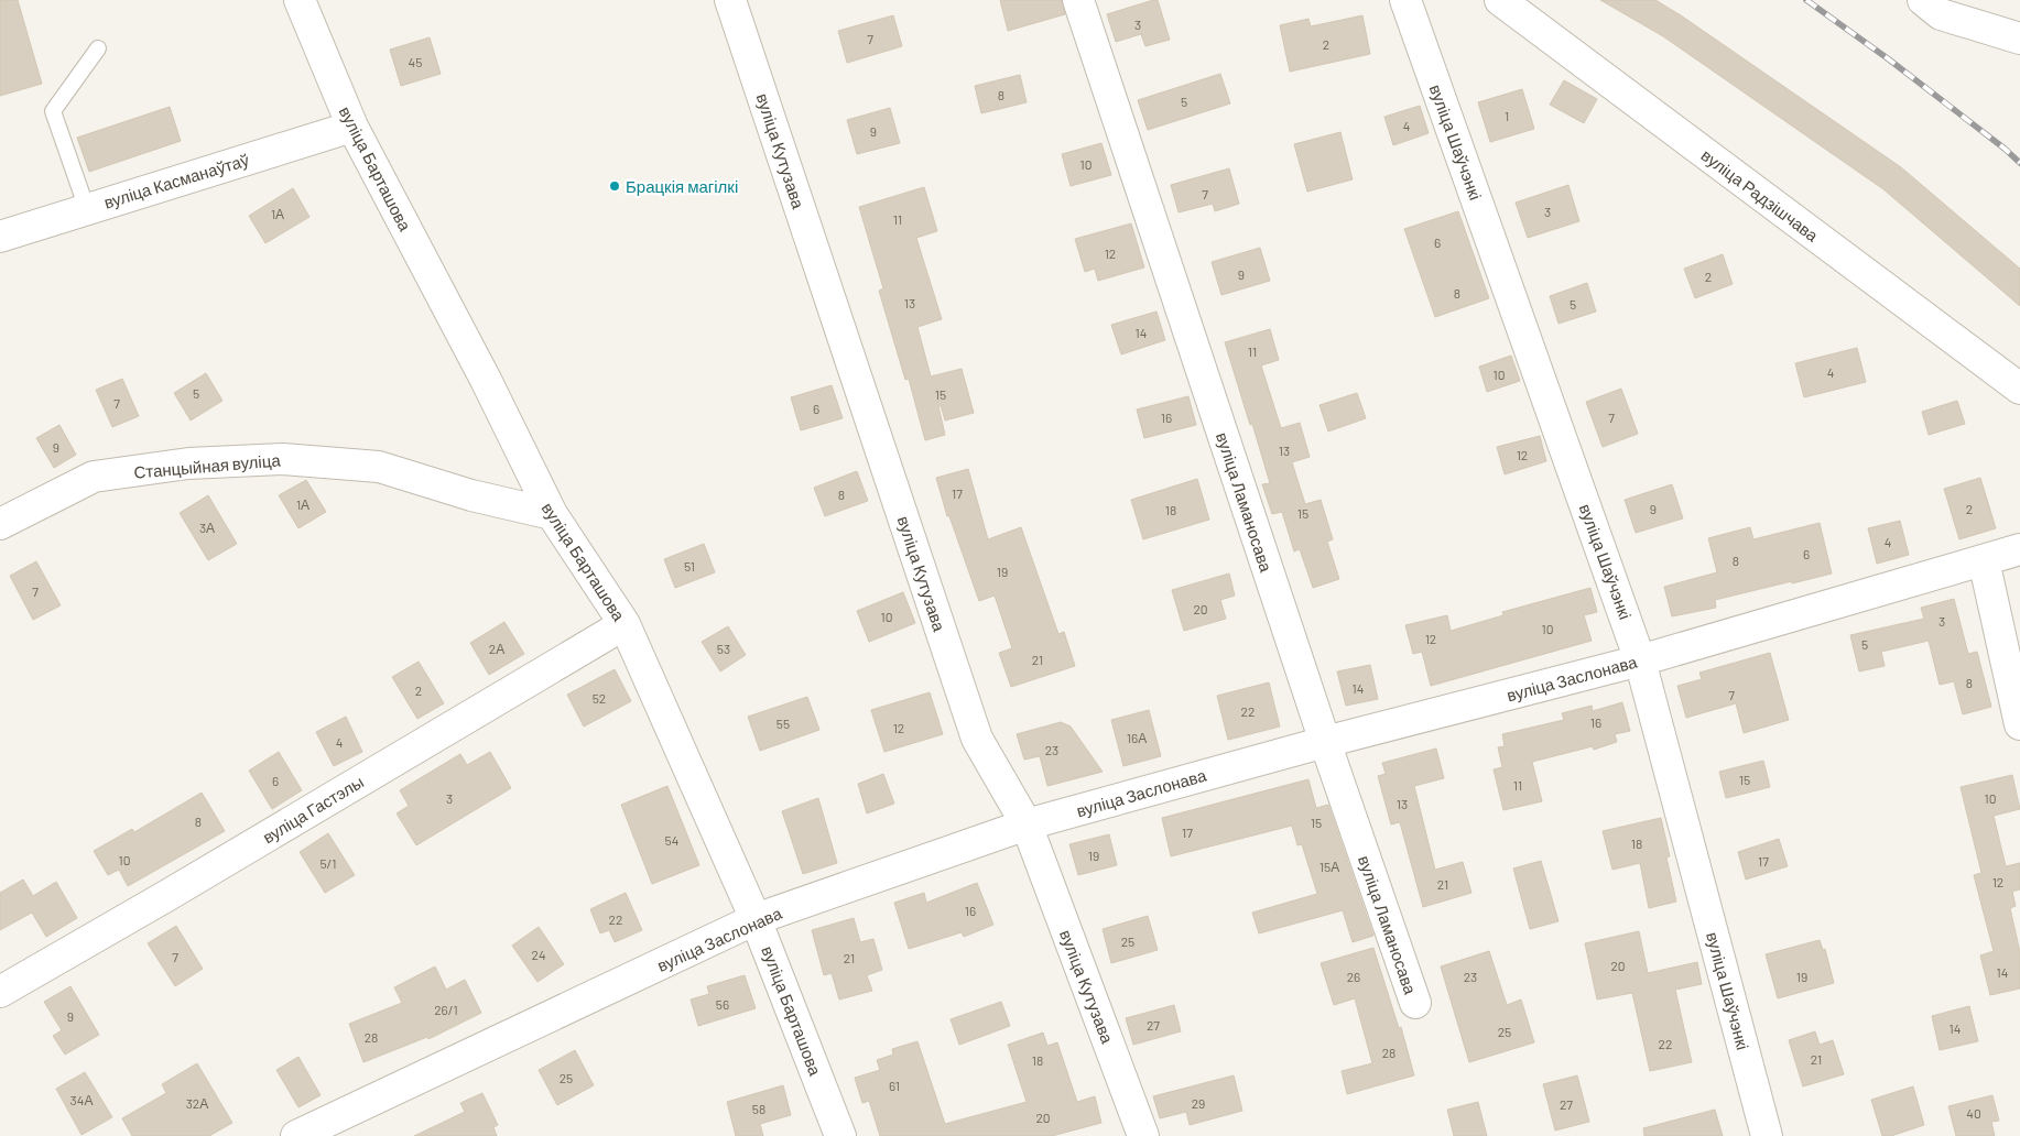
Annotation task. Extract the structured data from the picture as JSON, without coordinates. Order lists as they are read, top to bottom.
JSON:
{
  "streets": {
    "street": [
      "вуліца Шаўчэнкі",
      "вуліца Кутузава",
      "вуліца Барташова",
      "вуліца Касманаўтаў",
      "вуліца Радзішчава",
      "Станцыйная вуліца",
      "вуліца Ламаносава",
      "вуліца Заслонава",
      "вуліца Гастэлы"
    ]
  },
  "crossings": [
    ["вуліца Шаўчэнкі", "вуліца Заслонава"],
    ["вуліца Кутузава", "вуліца Заслонава"],
    ["вуліца Барташова", "вуліца Касманаўтаў"],
    ["вуліца Барташова", "Станцыйная вуліца"],
    ["вуліца Барташова", "вуліца Заслонава"],
    ["вуліца Барташова", "вуліца Гастэлы"],
    ["вуліца Ламаносава", "вуліца Заслонава"]
  ],
  "places": ["Брацкія магілкі"],
  "house_numbers": [
    "3",
    "7",
    "2",
    "45",
    "8",
    "5",
    "1",
    "4",
    "9",
    "10",
    "7",
    "3",
    "1А",
    "11",
    "6",
    "12",
    "9",
    "2",
    "8",
    "13",
    "5",
    "14",
    "11",
    "4",
    "10",
    "5",
    "15",
    "7",
    "6",
    "16",
    "7",
    "9",
    "13",
    "12",
    "17",
    "8",
    "1А",
    "9",
    "2",
    "18",
    "15",
    "3А",
    "4",
    "6",
    "8",
    "51",
    "19",
    "7",
    "20",
    "10",
    "3",
    "10",
    "12",
    "5",
    "2А",
    "53",
    "21",
    "8",
    "14",
    "2",
    "7",
    "52",
    "22",
    "16",
    "55",
    "12",
    "16А",
    "4",
    "23",
    "15",
    "6",
    "11",
    "3",
    "10",
    "13",
    "8",
    "15",
    "17",
    "54",
    "18",
    "19",
    "10",
    "17",
    "5/1",
    "15А",
    "12",
    "21",
    "16",
    "22",
    "25",
    "24",
    "7",
    "21",
    "20",
    "14",
    "26",
    "23",
    "19",
    "56",
    "26/1",
    "9",
    "27",
    "14",
    "25",
    "28",
    "22",
    "28",
    "21",
    "18",
    "25",
    "61",
    "34А",
    "32А",
    "29",
    "27",
    "58",
    "40",
    "20"
  ]
}
